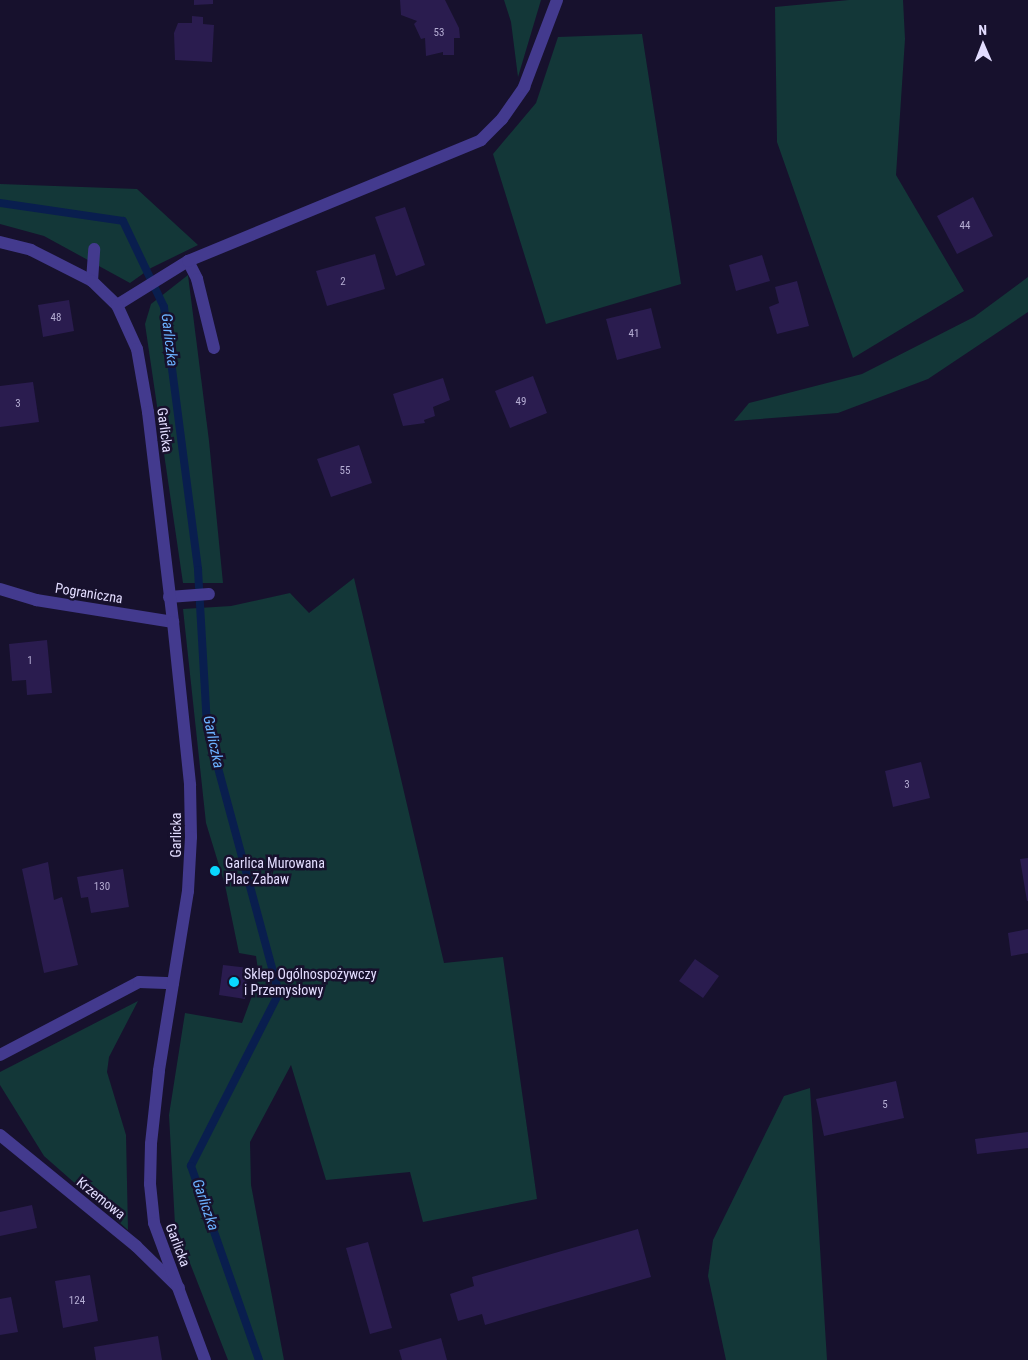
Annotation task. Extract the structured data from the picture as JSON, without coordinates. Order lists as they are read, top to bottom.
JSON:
{
  "streets": {
    "street": ["Garlicka", "Pograniczna", "Krzemowa"]
  },
  "crossings": [
    ["Garlicka", "Pograniczna"],
    ["Garlicka", "Krzemowa"]
  ],
  "water": ["Garliczka"],
  "places": ["Garlica Murowana Plac Zabaw", "Sklep Ogólnospożywczy i Przemysłowy"],
  "house_numbers": [
    "53",
    "44",
    "2",
    "48",
    "41",
    "49",
    "3",
    "55",
    "1",
    "3",
    "130",
    "5",
    "124"
  ],
  "north": "top"
}
